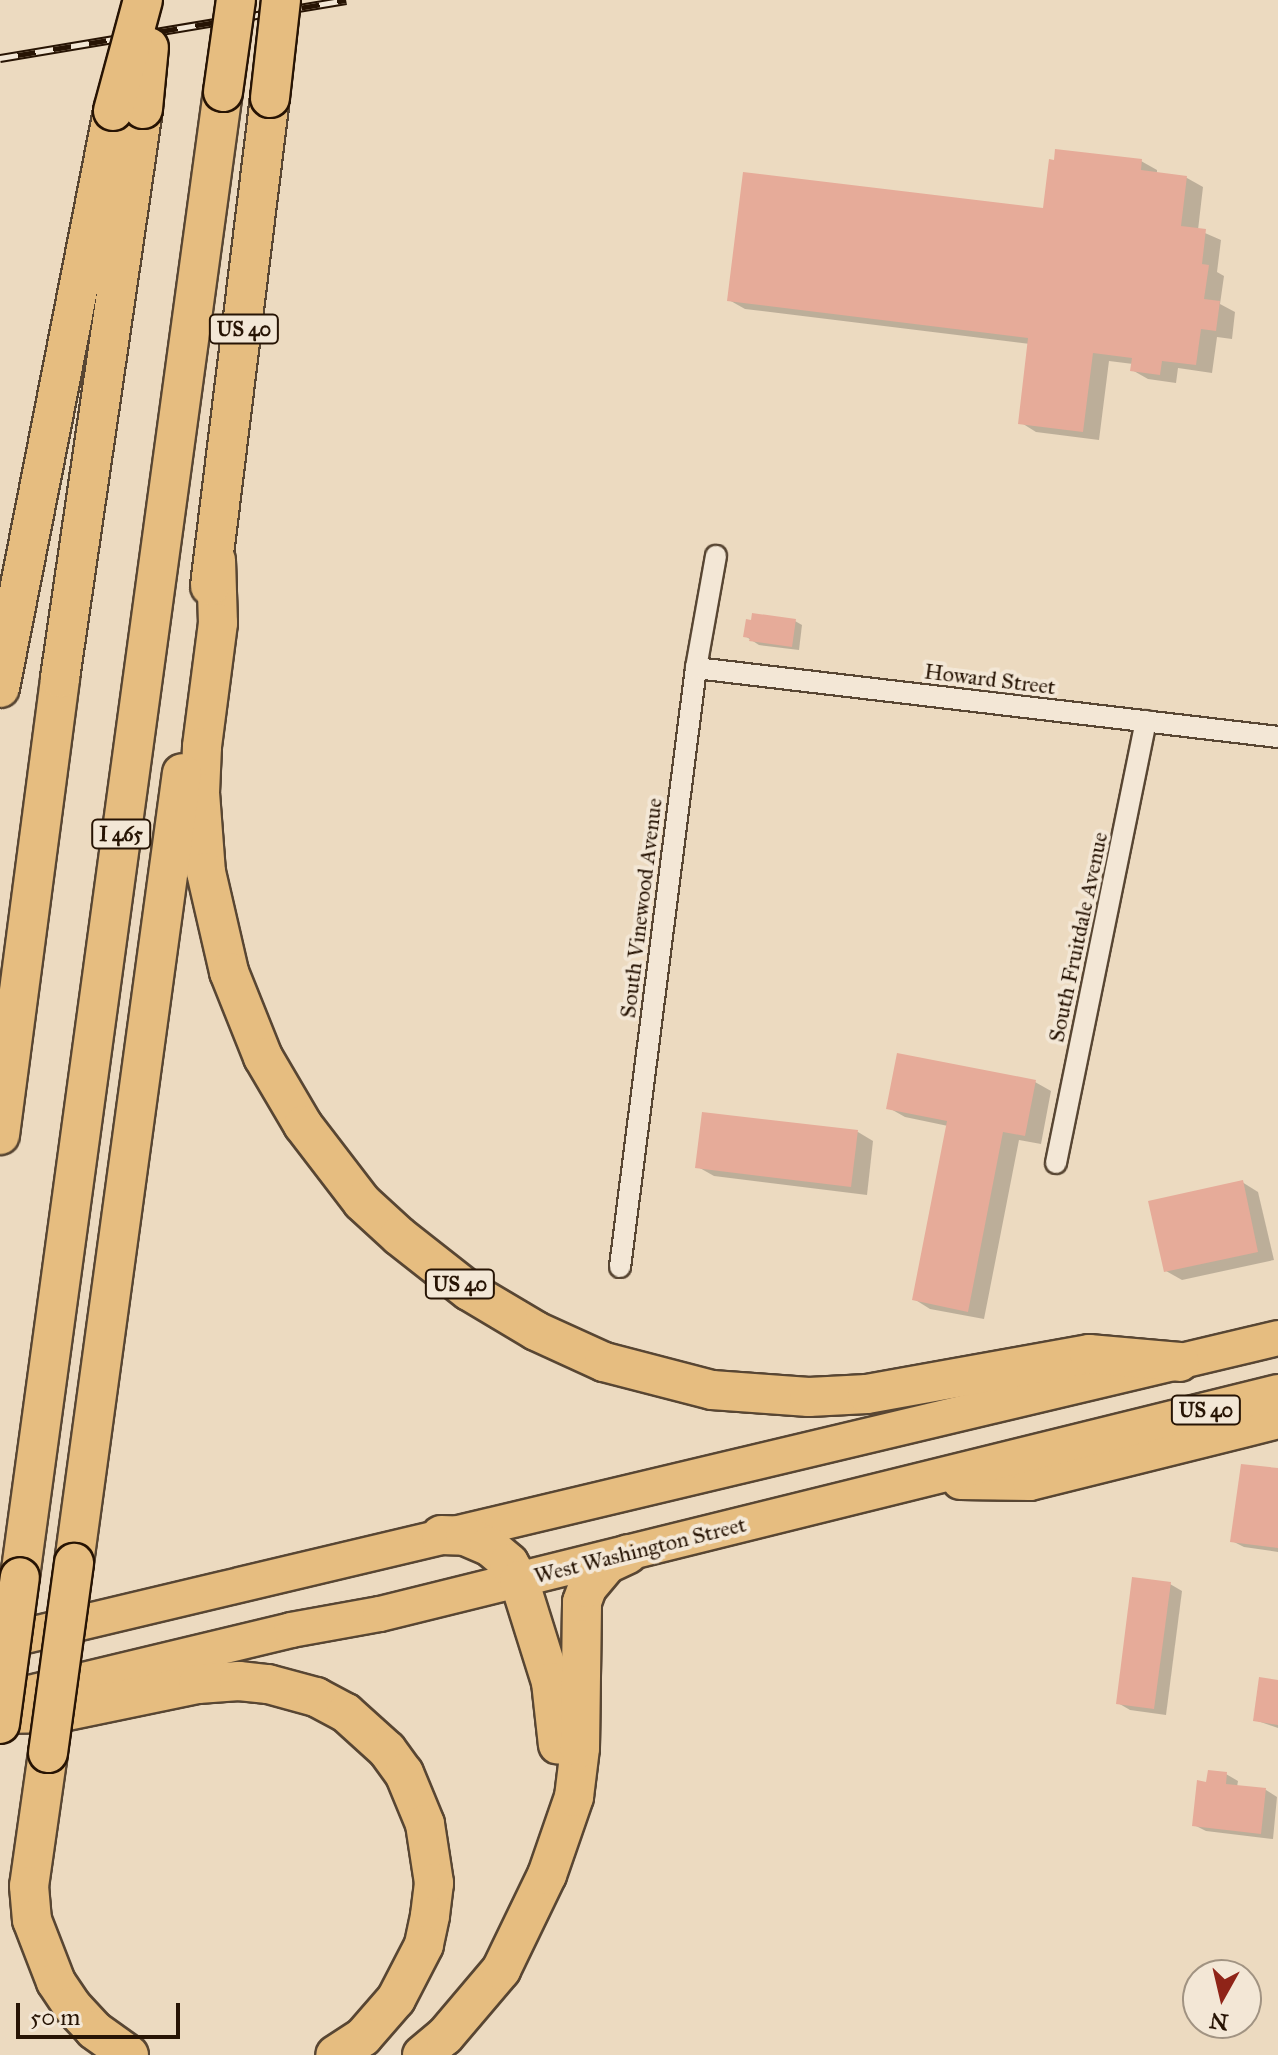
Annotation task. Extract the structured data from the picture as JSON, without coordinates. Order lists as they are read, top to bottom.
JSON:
{
  "streets": {
    "highway": ["US 40", "I 465"],
    "main road": ["West Washington Street"],
    "street": ["Howard Street", "South Vinewood Avenue", "South Fruitdale Avenue"]
  },
  "crossings": [
    ["Howard Street", "South Vinewood Avenue"],
    ["Howard Street", "South Fruitdale Avenue"]
  ],
  "scale_bar": "50 m",
  "north": "bottom"
}
